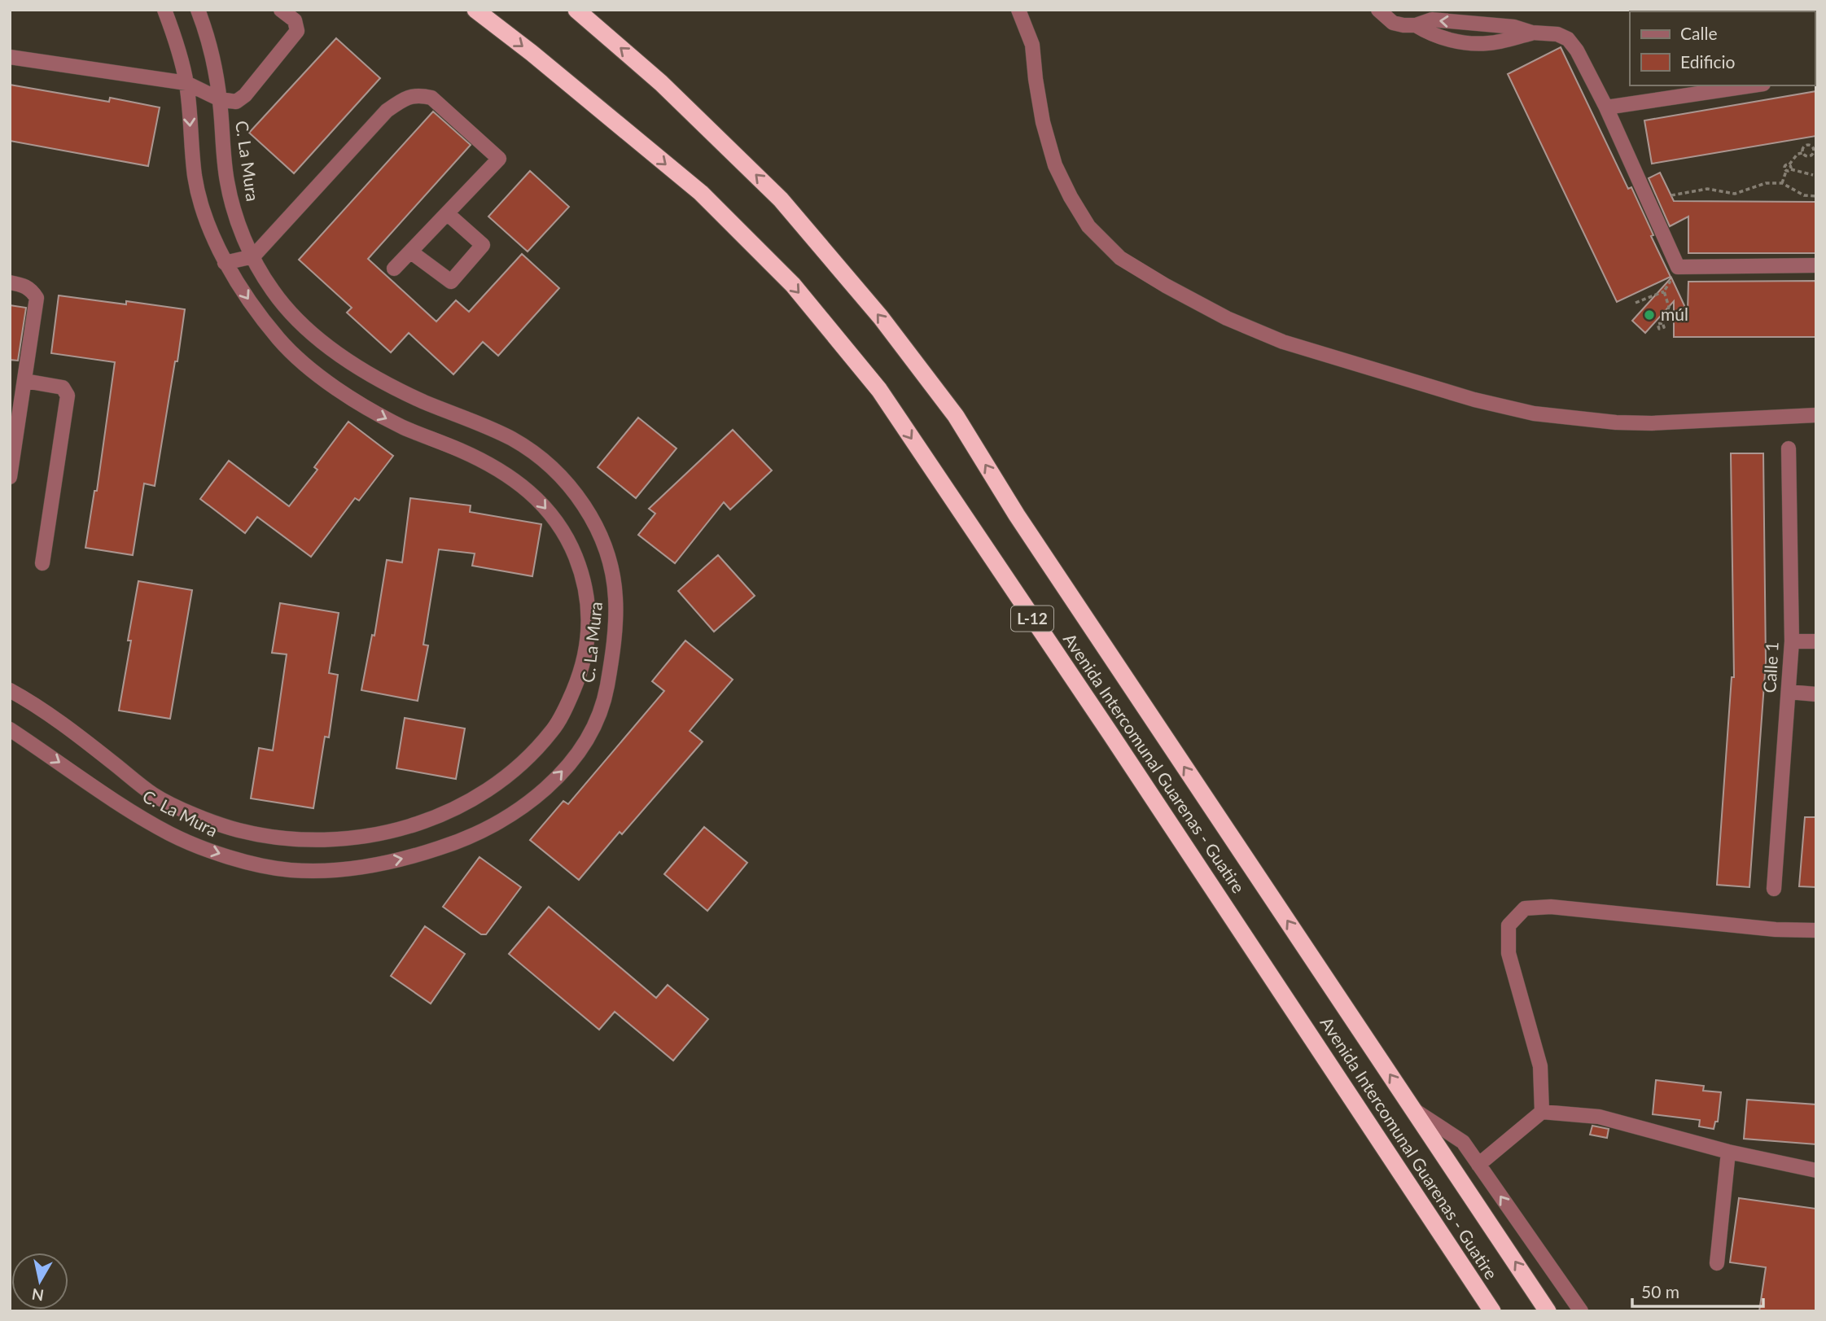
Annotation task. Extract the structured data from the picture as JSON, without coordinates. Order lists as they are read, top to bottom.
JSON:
{
  "streets": {
    "highway": ["L-12", "Avenida Intercomunal Guarenas - Guatire"],
    "street": ["C. La Mura", "Calle 1"]
  },
  "places": ["múl"],
  "legend": ["Calle", "Edificio"],
  "scale_bar": "50 m",
  "north": "bottom"
}
